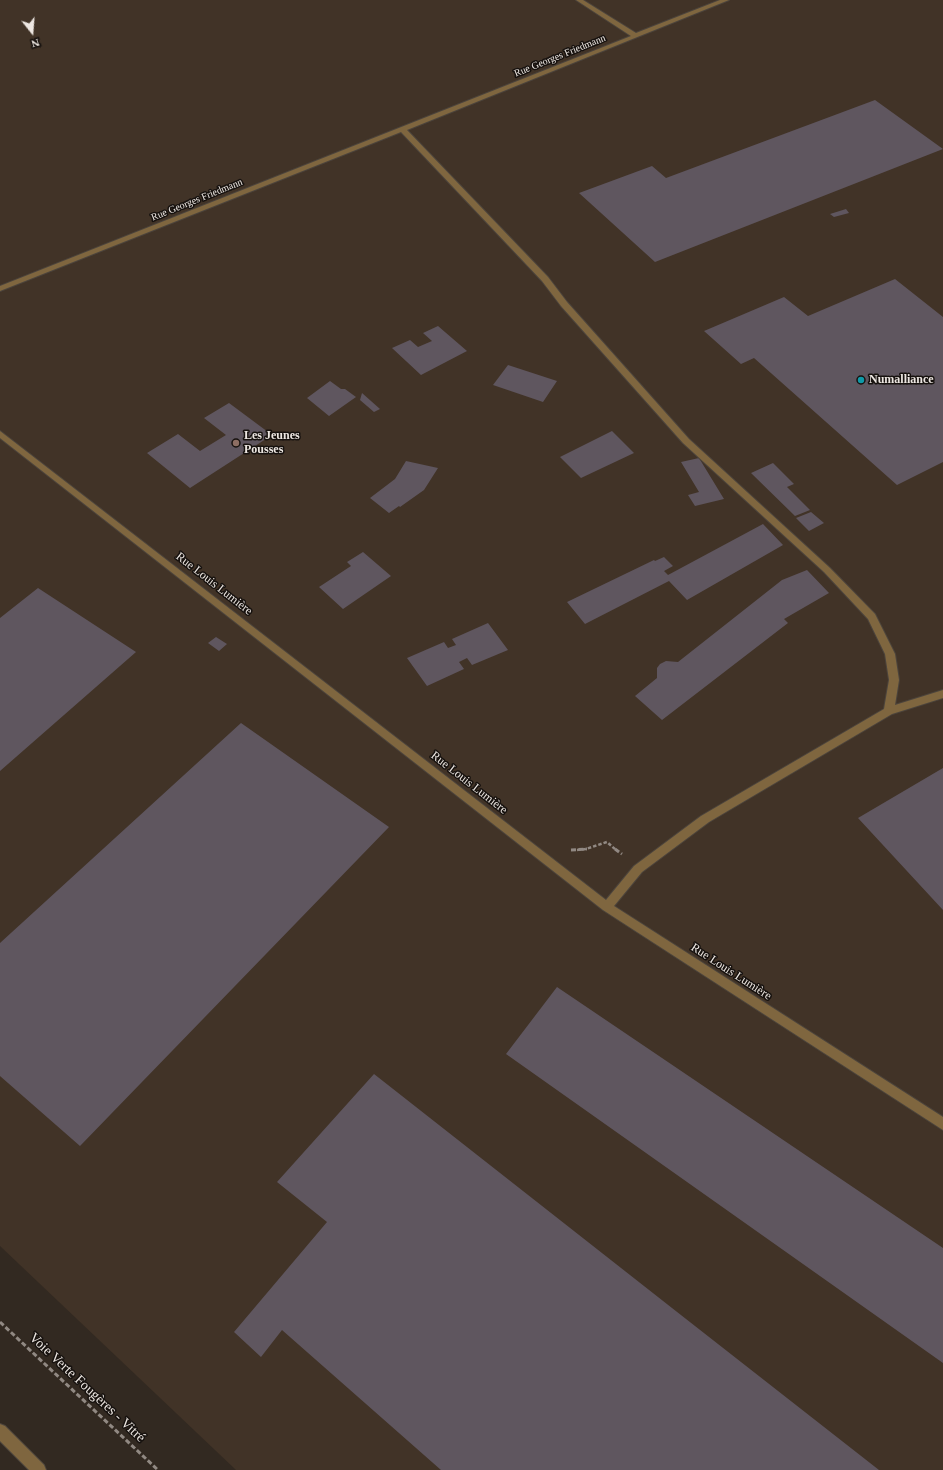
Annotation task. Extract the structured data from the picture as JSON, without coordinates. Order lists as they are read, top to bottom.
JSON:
{
  "streets": {
    "street": ["Rue Georges Friedmann", "Rue Louis Lumière"],
    "path": ["Voie Verte Fougères - Vitré"]
  },
  "places": ["Numalliance", "Les Jeunes Pousses"],
  "north": "bottom"
}
